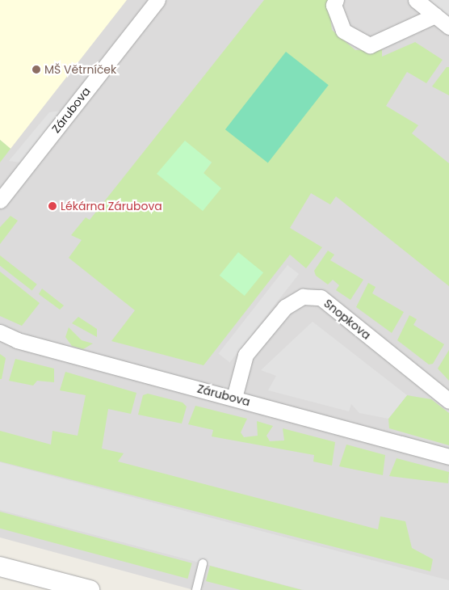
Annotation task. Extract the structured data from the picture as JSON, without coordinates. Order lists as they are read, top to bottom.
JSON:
{
  "streets": {
    "street": ["Zárubova", "Snopkova"]
  },
  "crossings": [
    ["Zárubova", "Snopkova"]
  ],
  "places": ["MŠ Větrníček", "Lékárna Zárubova"]
}
